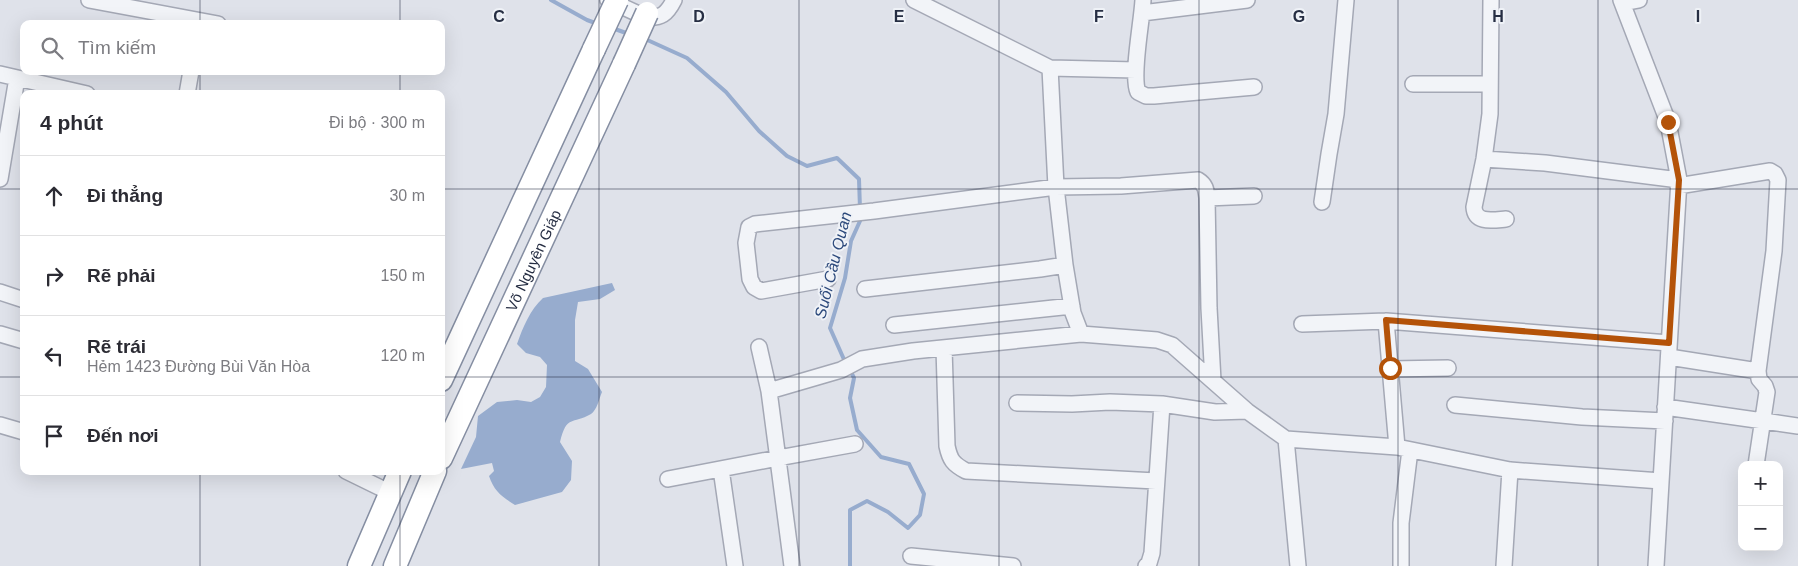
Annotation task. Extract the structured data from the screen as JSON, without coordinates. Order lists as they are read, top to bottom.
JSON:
{
  "streets": {
    "highway": ["Võ Nguyên Giáp"]
  },
  "water": ["Suối Cầu Quan"],
  "page": {
    "search": "Tìm kiếm",
    "heading": ["4 phút", "Đi bộ · 300 m"],
    "list": [
      ["Đi thẳng", "30 m"],
      ["Rẽ phải", "150 m"],
      ["Rẽ trái", "Hẻm 1423 Đường Bùi Văn Hòa", "120 m"],
      "Đến nơi"
    ],
    "map_buttons": ["+", "−"]
  },
  "grid": {
    "columns": [
      "C",
      "D",
      "E",
      "F",
      "G",
      "H",
      "I"
    ]
  }
}
